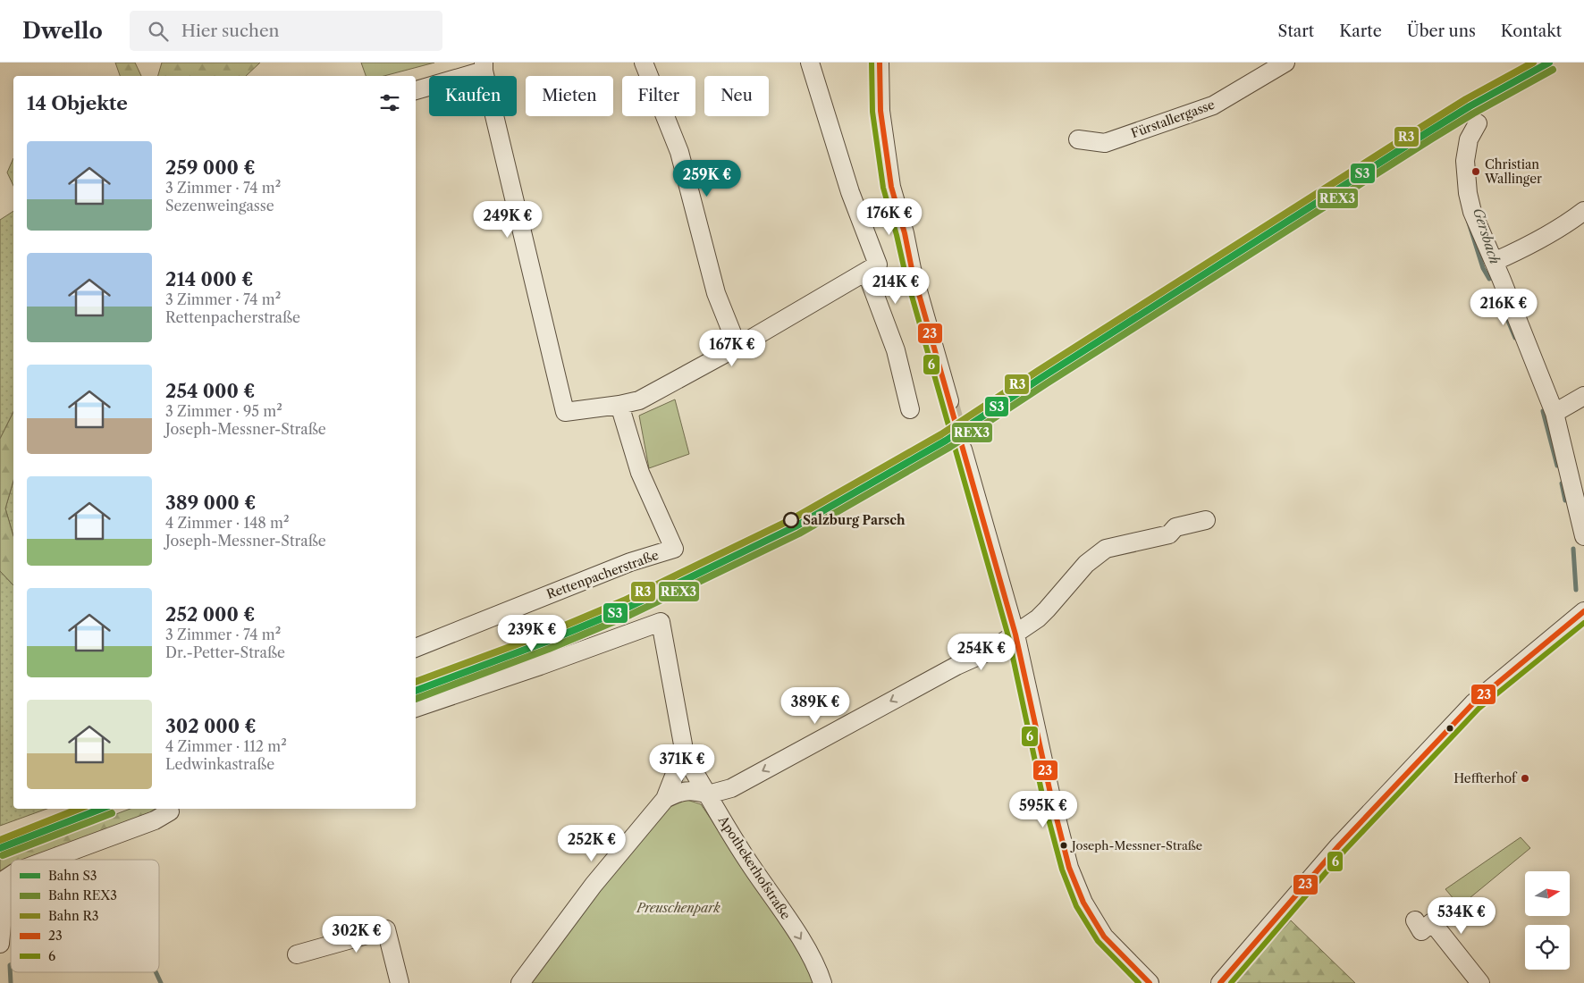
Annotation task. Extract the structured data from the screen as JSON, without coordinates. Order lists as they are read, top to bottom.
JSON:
{
  "streets": {
    "street": ["Fürstallergasse", "Rettenpacherstraße", "Apothekerhofstraße"]
  },
  "one_way": ["Apothekerhofstraße"],
  "water": ["Gersbach"],
  "parks": ["Preuschenpark"],
  "places": [
    "Christian Wallinger",
    "Salzburg Parsch",
    "Heffterhof",
    "Joseph-Messner-Straße"
  ],
  "lines": [
    "rail line S3",
    "rail line R3",
    "transit line 23",
    "transit line 6",
    "rail line REX3"
  ],
  "legend": [
    "Bahn S3",
    "Bahn REX3",
    "Bahn R3",
    "23",
    "6"
  ],
  "north": "right",
  "page": {
    "header": "Dwello",
    "search": "Hier suchen",
    "nav": [
      "Start",
      "Karte",
      "Über uns",
      "Kontakt"
    ],
    "chip": [
      "Kaufen",
      "Mieten",
      "Filter",
      "Neu"
    ],
    "heading": "14 Objekte",
    "list": [
      {
        "name": "259 000 €",
        "note": "3 Zimmer · 74 m² · Sezenweingasse"
      },
      {
        "name": "214 000 €",
        "note": "3 Zimmer · 74 m² · Rettenpacherstraße"
      },
      {
        "name": "254 000 €",
        "note": "3 Zimmer · 95 m² · Joseph-Messner-Straße"
      },
      {
        "name": "389 000 €",
        "note": "4 Zimmer · 148 m² · Joseph-Messner-Straße"
      },
      {
        "name": "252 000 €",
        "note": "3 Zimmer · 74 m² · Dr.-Petter-Straße"
      },
      {
        "name": "302 000 €",
        "note": "4 Zimmer · 112 m² · Ledwinkastraße"
      }
    ],
    "price": [
      "259K €",
      "176K €",
      "249K €",
      "214K €",
      "216K €",
      "167K €",
      "239K €",
      "254K €",
      "389K €",
      "371K €",
      "595K €",
      "252K €",
      "534K €",
      "302K €"
    ]
  }
}
